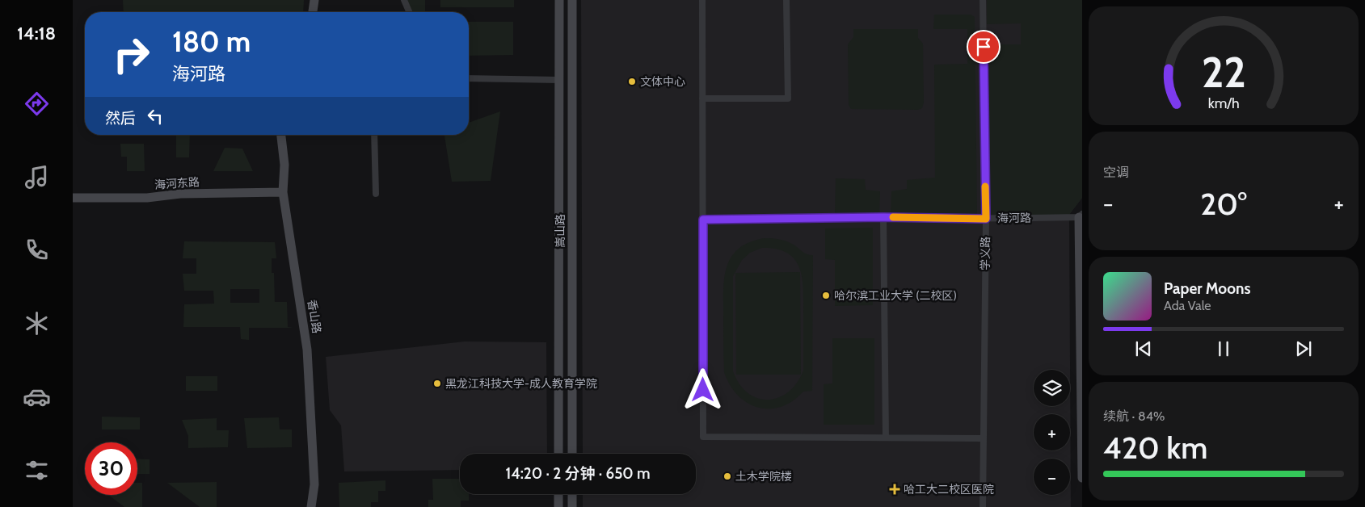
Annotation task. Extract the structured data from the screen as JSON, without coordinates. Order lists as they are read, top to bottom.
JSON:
{
  "streets": {
    "main road": ["海河东路", "嵩山路", "香山路"],
    "street": ["海河路", "学义路"]
  },
  "crossings": [
    ["海河东路", "香山路"],
    ["海河路", "学义路"]
  ],
  "places": {
    "other": [
      "文体中心",
      "哈尔滨工业大学 (二校区)",
      "黑龙江科技大学-成人教育学院",
      "土木学院楼"
    ],
    "health": ["哈工大二校区医院"]
  },
  "page": {
    "tabs": "14:18",
    "turn": ["180 m", "海河路"],
    "then": "然后",
    "tile": [
      "空调",
      ["续航 · 84%", "420 km"]
    ],
    "heat": ["−", "20°", "+"],
    "song": ["Paper Moons", "Ada Vale"],
    "map_buttons": ["+", "−"],
    "limit": "30",
    "trip": "14:20 · 2 分钟 · 650 m",
    "gauge": ["22", "km/h"]
  }
}
